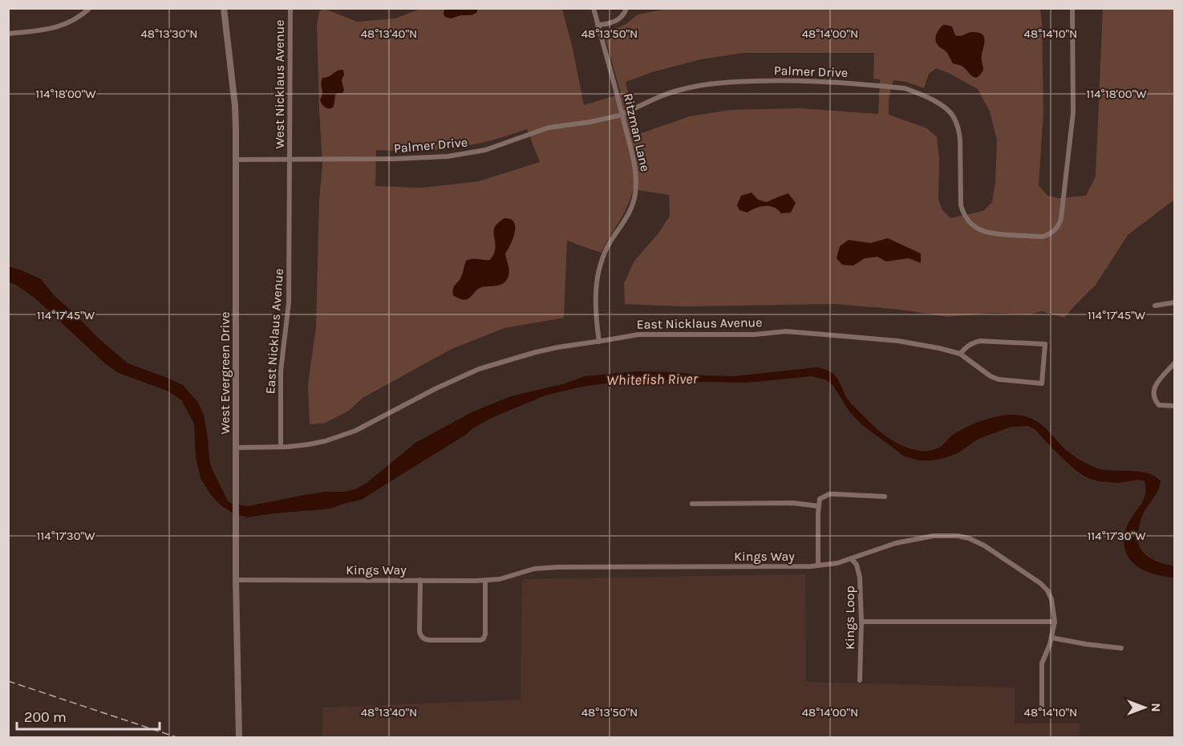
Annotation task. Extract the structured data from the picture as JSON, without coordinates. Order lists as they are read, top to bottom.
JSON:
{
  "streets": {
    "street": [
      "Palmer Drive",
      "West Nicklaus Avenue",
      "Ritzman Lane",
      "East Nicklaus Avenue",
      "West Evergreen Drive",
      "Kings Way",
      "Kings Loop"
    ]
  },
  "crossings": [
    ["Palmer Drive", "West Nicklaus Avenue"],
    ["Palmer Drive", "Ritzman Lane"],
    ["Palmer Drive", "East Nicklaus Avenue"],
    ["Palmer Drive", "West Evergreen Drive"],
    ["West Nicklaus Avenue", "East Nicklaus Avenue"],
    ["Ritzman Lane", "East Nicklaus Avenue"],
    ["East Nicklaus Avenue", "West Evergreen Drive"],
    ["West Evergreen Drive", "Kings Way"],
    ["Kings Way", "Kings Loop"]
  ],
  "water": ["Whitefish River"],
  "scale_bar": "200 m",
  "north": "right",
  "coordinates": [
    "48°13'30\"N",
    "48°13'40\"N",
    "48°13'50\"N",
    "48°14'00\"N",
    "48°14'10\"N",
    "114°18'00\"W",
    "114°17'45\"W",
    "114°17'30\"W"
  ]
}
